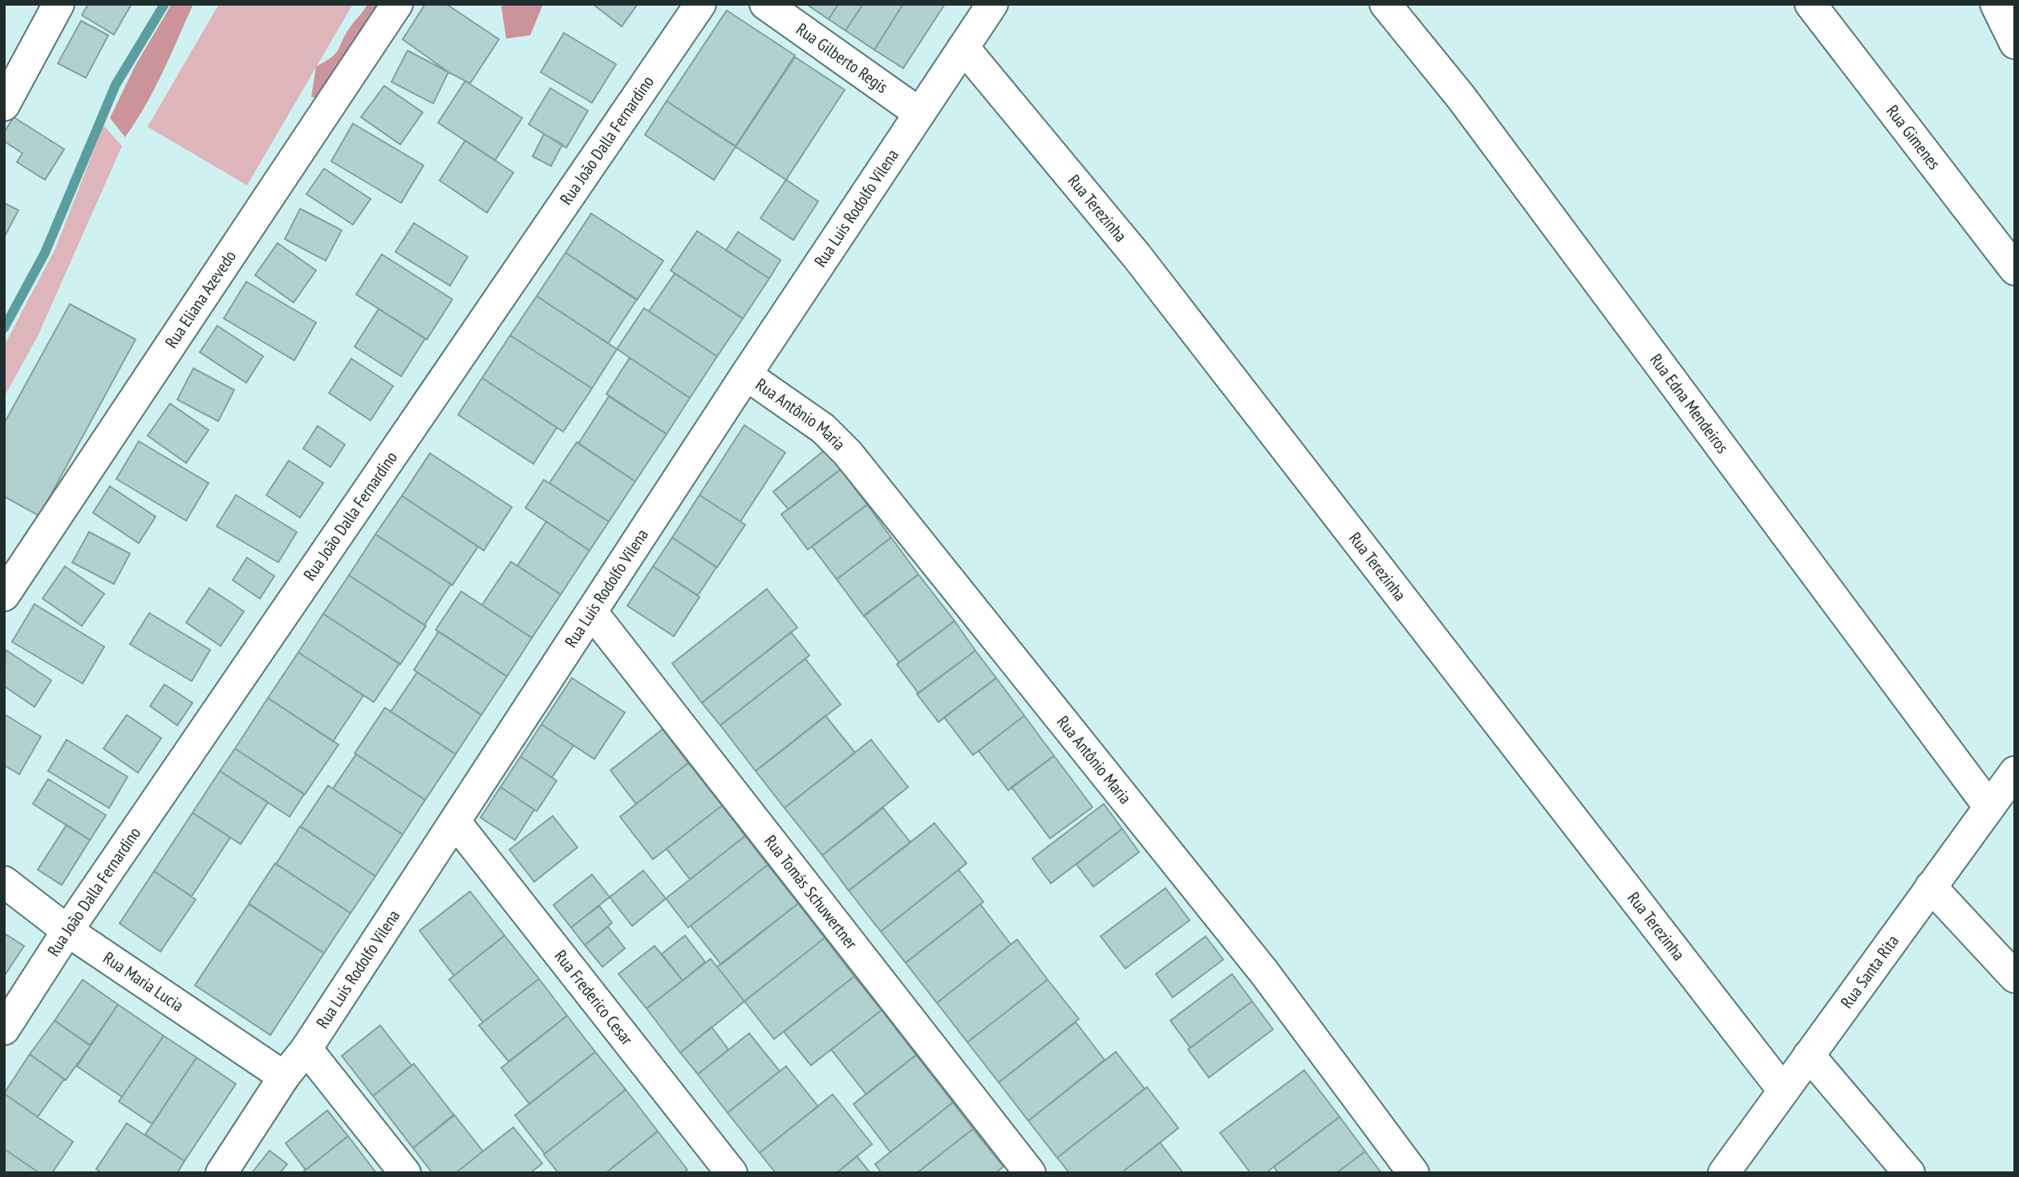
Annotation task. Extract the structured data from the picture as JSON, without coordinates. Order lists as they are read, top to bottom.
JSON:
{
  "streets": {
    "street": [
      "Rua Gilberto Regis",
      "Rua Gimenes",
      "Rua João Dalla Fernardino",
      "Rua Terezinha",
      "Rua Luis Rodolfo Vilena",
      "Rua Eliana Azevedo",
      "Rua Edna Mendeiros",
      "Rua Antônio Maria",
      "Rua Tomás Schuwertner",
      "Rua Santa Rita",
      "Rua Maria Lucia",
      "Rua Frederico Cesar"
    ]
  },
  "crossings": [
    ["Rua Gilberto Regis", "Rua Luis Rodolfo Vilena"],
    ["Rua João Dalla Fernardino", "Rua Maria Lucia"],
    ["Rua Terezinha", "Rua Luis Rodolfo Vilena"],
    ["Rua Terezinha", "Rua Santa Rita"],
    ["Rua Luis Rodolfo Vilena", "Rua Antônio Maria"],
    ["Rua Luis Rodolfo Vilena", "Rua Tomás Schuwertner"],
    ["Rua Luis Rodolfo Vilena", "Rua Maria Lucia"],
    ["Rua Luis Rodolfo Vilena", "Rua Frederico Cesar"],
    ["Rua Edna Mendeiros", "Rua Santa Rita"]
  ]
}
